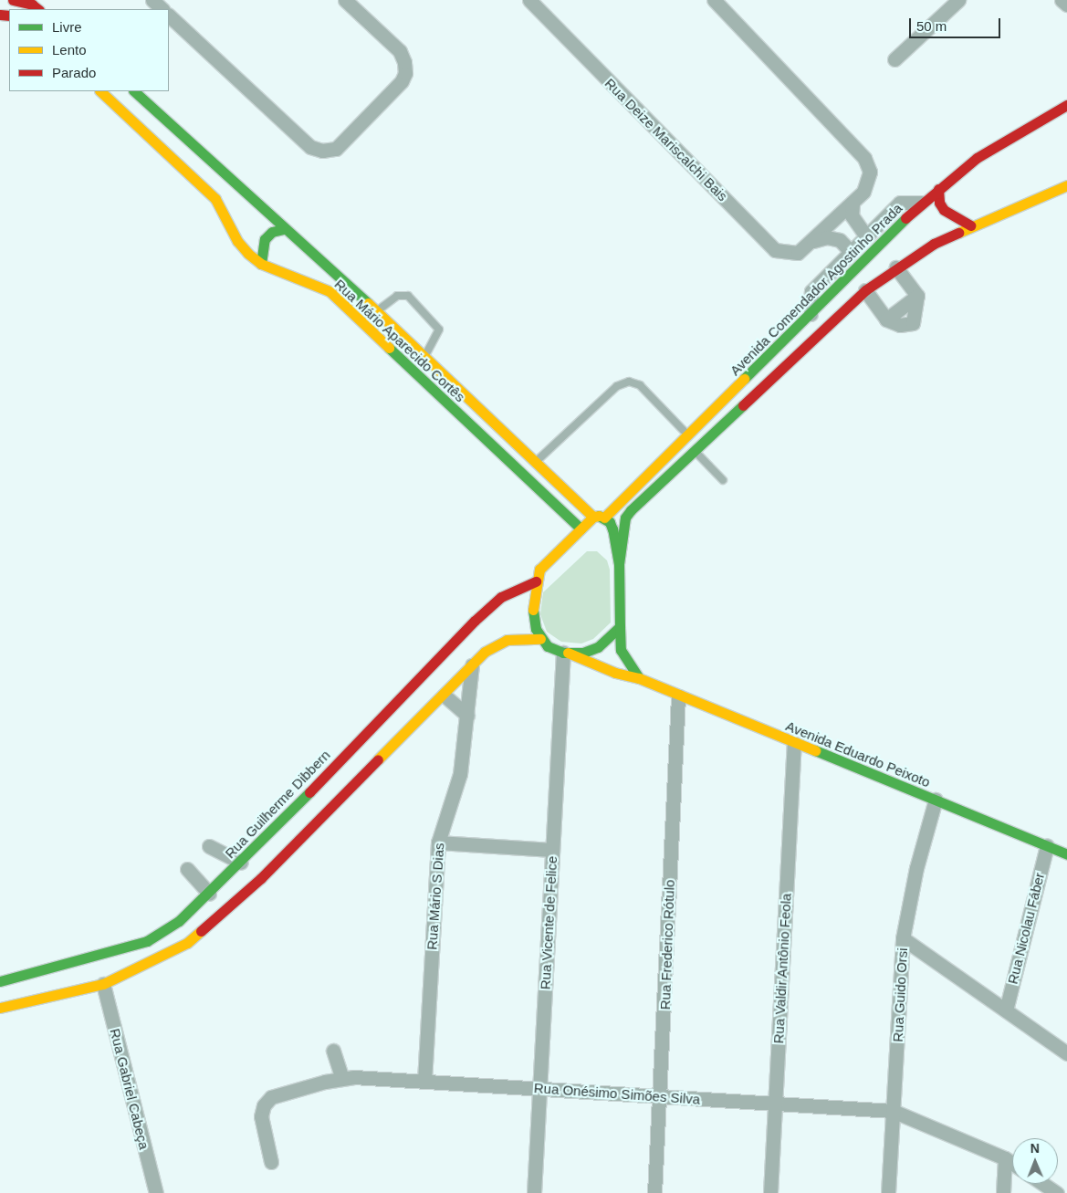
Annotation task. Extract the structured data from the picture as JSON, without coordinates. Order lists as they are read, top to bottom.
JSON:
{
  "streets": {
    "street": [
      "Rua Deize Mariscalchi Bais",
      "Avenida Comendador Agostinho Prada",
      "Rua Mário Aparecido Cortês",
      "Avenida Eduardo Peixoto",
      "Rua Guilherme Dibbern",
      "Rua Mário S Dias",
      "Rua Vicente de Felice",
      "Rua Nicolau Fáber",
      "Rua Frederico Rótulo",
      "Rua Valdir Antônio Feola",
      "Rua Guido Orsi",
      "Rua Gabriel Cabeça",
      "Rua Onésimo Simões Silva"
    ]
  },
  "crossings": [
    ["Avenida Comendador Agostinho Prada", "Rua Mário Aparecido Cortês"],
    ["Avenida Comendador Agostinho Prada", "Rua Guilherme Dibbern"],
    ["Avenida Eduardo Peixoto", "Rua Vicente de Felice"],
    ["Avenida Eduardo Peixoto", "Rua Nicolau Fáber"],
    ["Avenida Eduardo Peixoto", "Rua Frederico Rótulo"],
    ["Avenida Eduardo Peixoto", "Rua Valdir Antônio Feola"],
    ["Avenida Eduardo Peixoto", "Rua Guido Orsi"],
    ["Rua Mário S Dias", "Rua Onésimo Simões Silva"],
    ["Rua Vicente de Felice", "Rua Onésimo Simões Silva"],
    ["Rua Frederico Rótulo", "Rua Onésimo Simões Silva"],
    ["Rua Valdir Antônio Feola", "Rua Onésimo Simões Silva"],
    ["Rua Guido Orsi", "Rua Onésimo Simões Silva"]
  ],
  "legend": ["Livre", "Lento", "Parado"],
  "scale_bar": "50 m",
  "north": "top"
}
